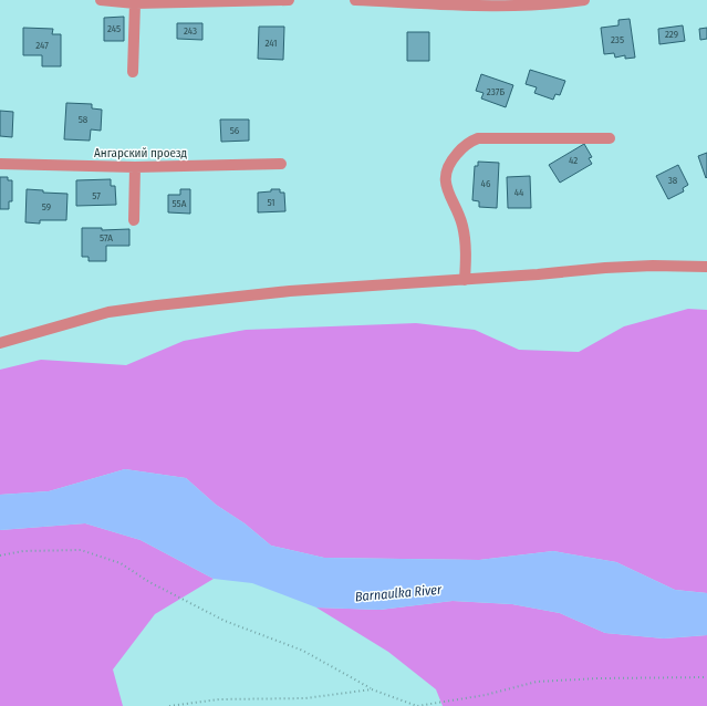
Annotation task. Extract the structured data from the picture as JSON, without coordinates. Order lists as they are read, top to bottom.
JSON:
{
  "streets": {
    "street": ["Ангарский проезд"]
  },
  "water": ["Barnaulka River"],
  "house_numbers": [
    "245",
    "243",
    "229",
    "235",
    "241",
    "247",
    "237Б",
    "58",
    "56",
    "42",
    "38",
    "46",
    "44",
    "57",
    "51",
    "55А",
    "59",
    "57А"
  ]
}
